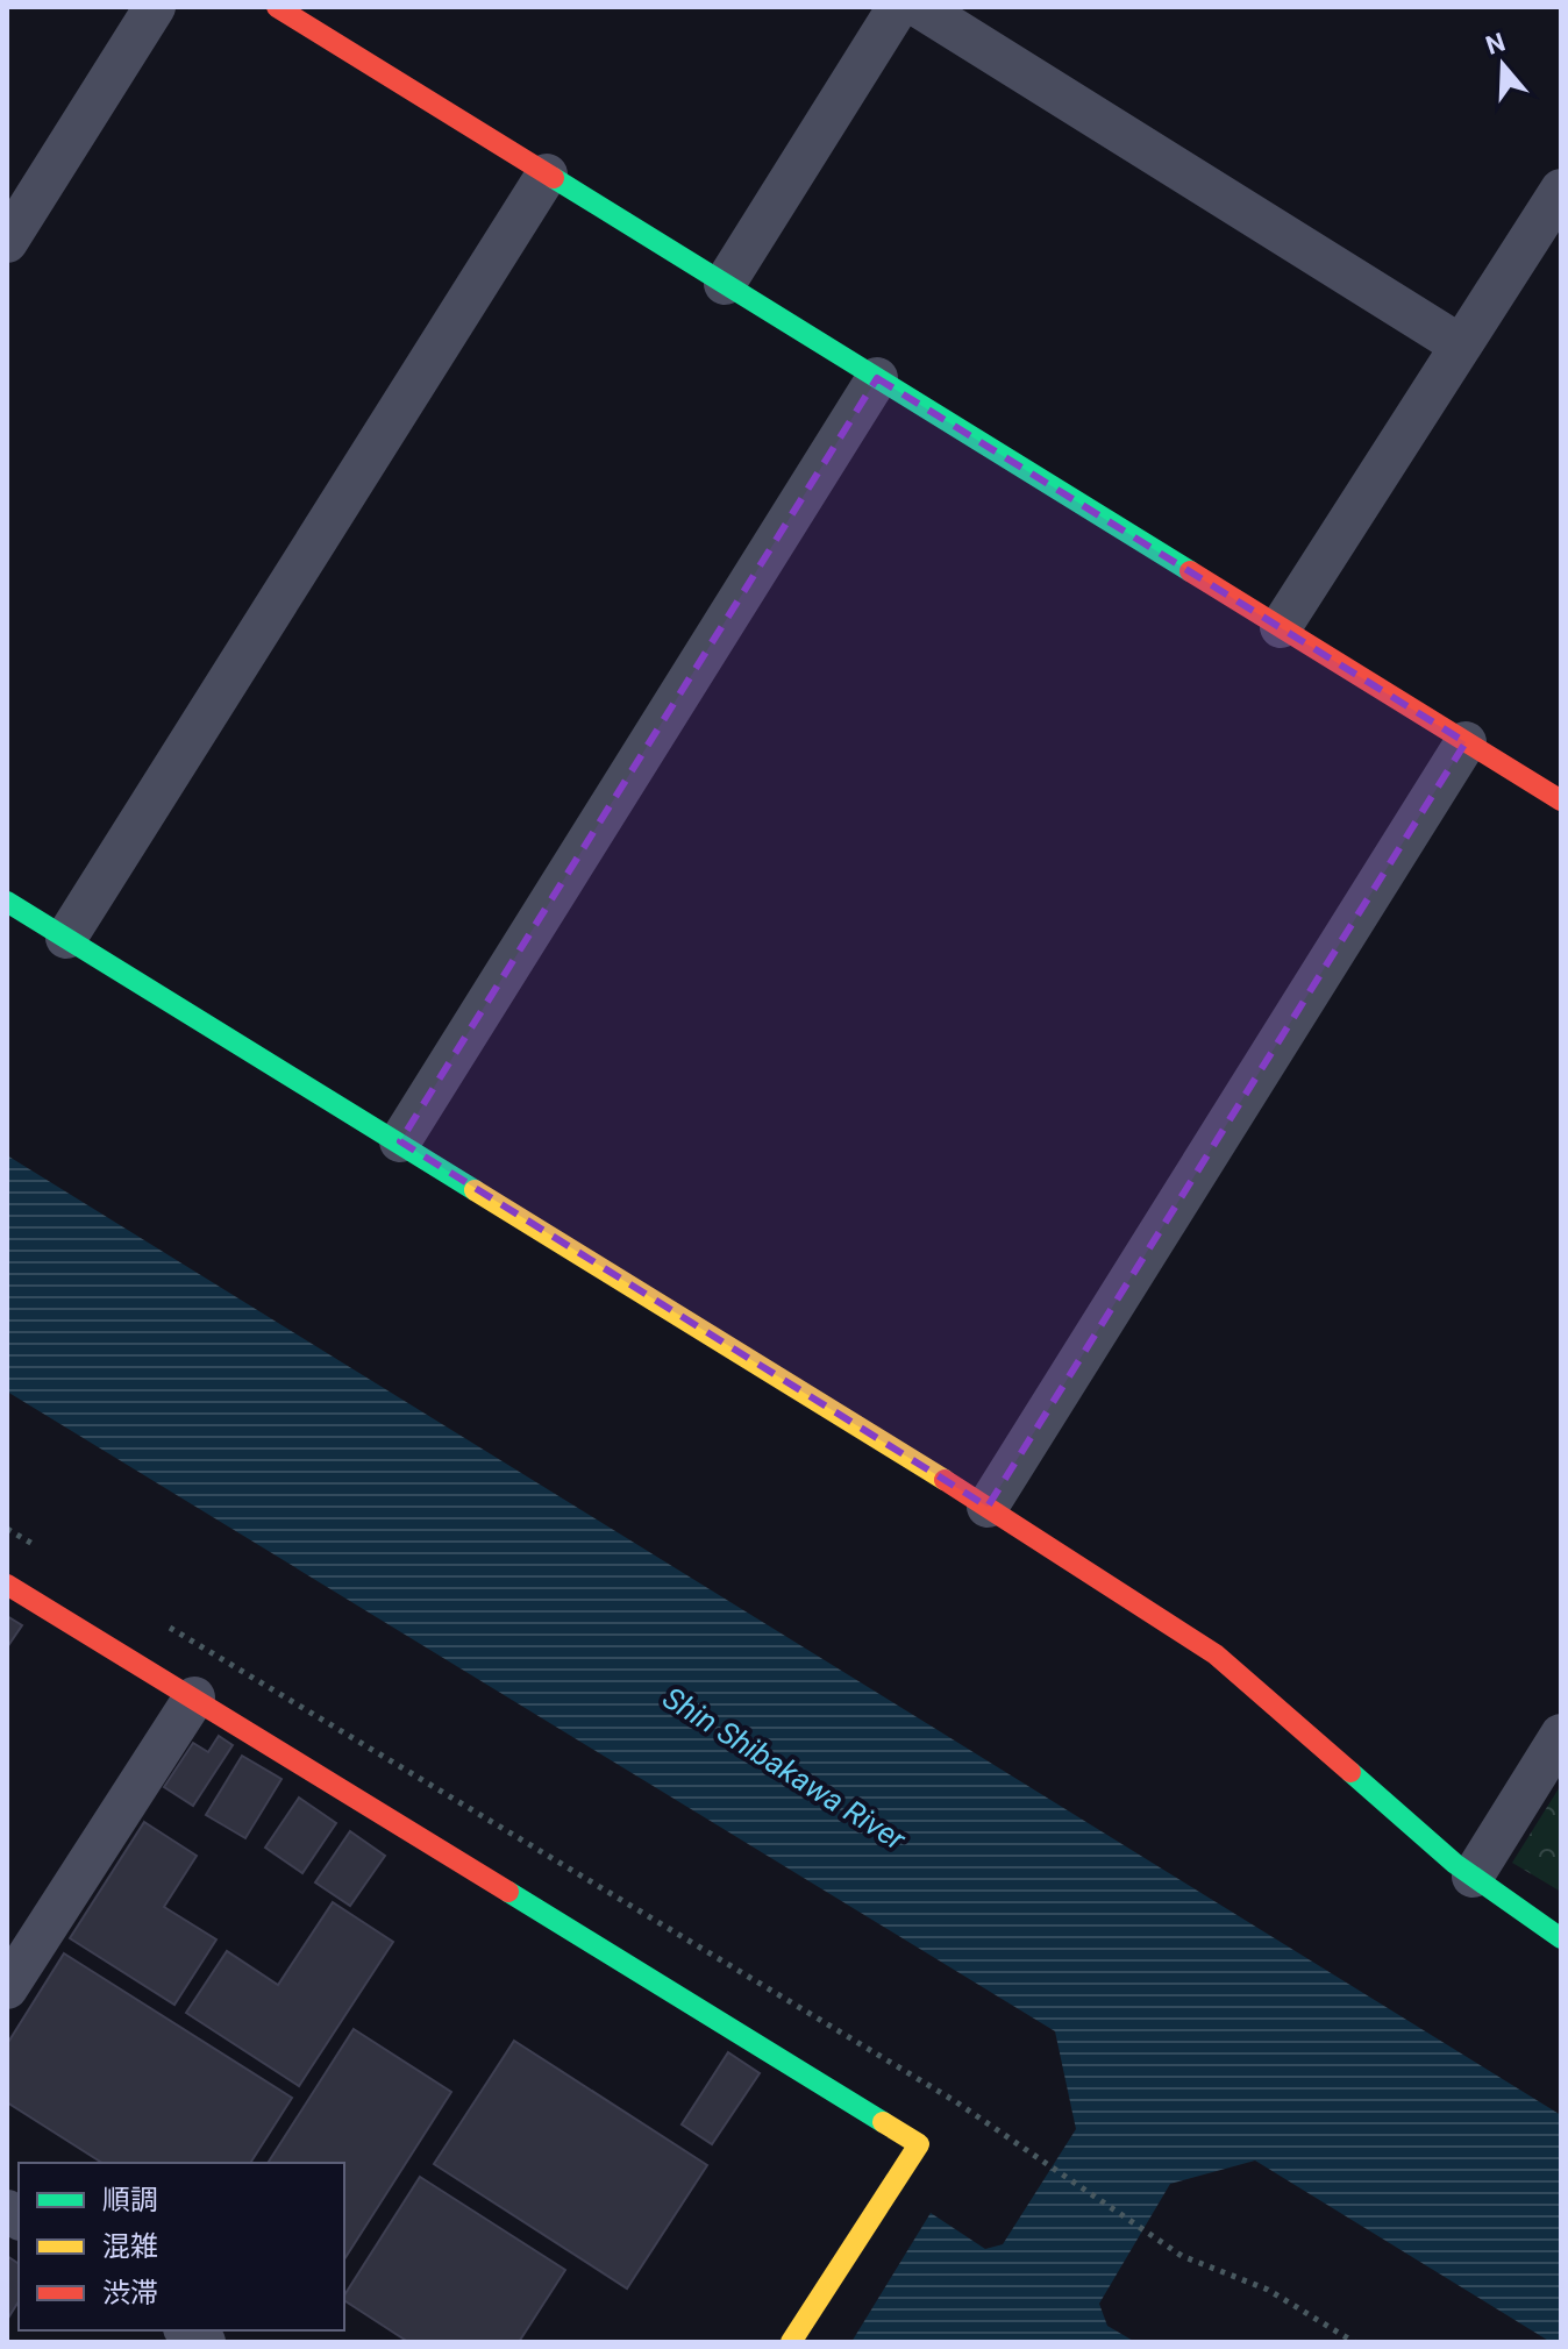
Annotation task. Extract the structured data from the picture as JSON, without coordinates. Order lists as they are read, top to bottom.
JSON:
{
  "water": ["Shin Shibakawa River"],
  "legend": ["順調", "混雑", "渋滞"],
  "north": "top"
}
